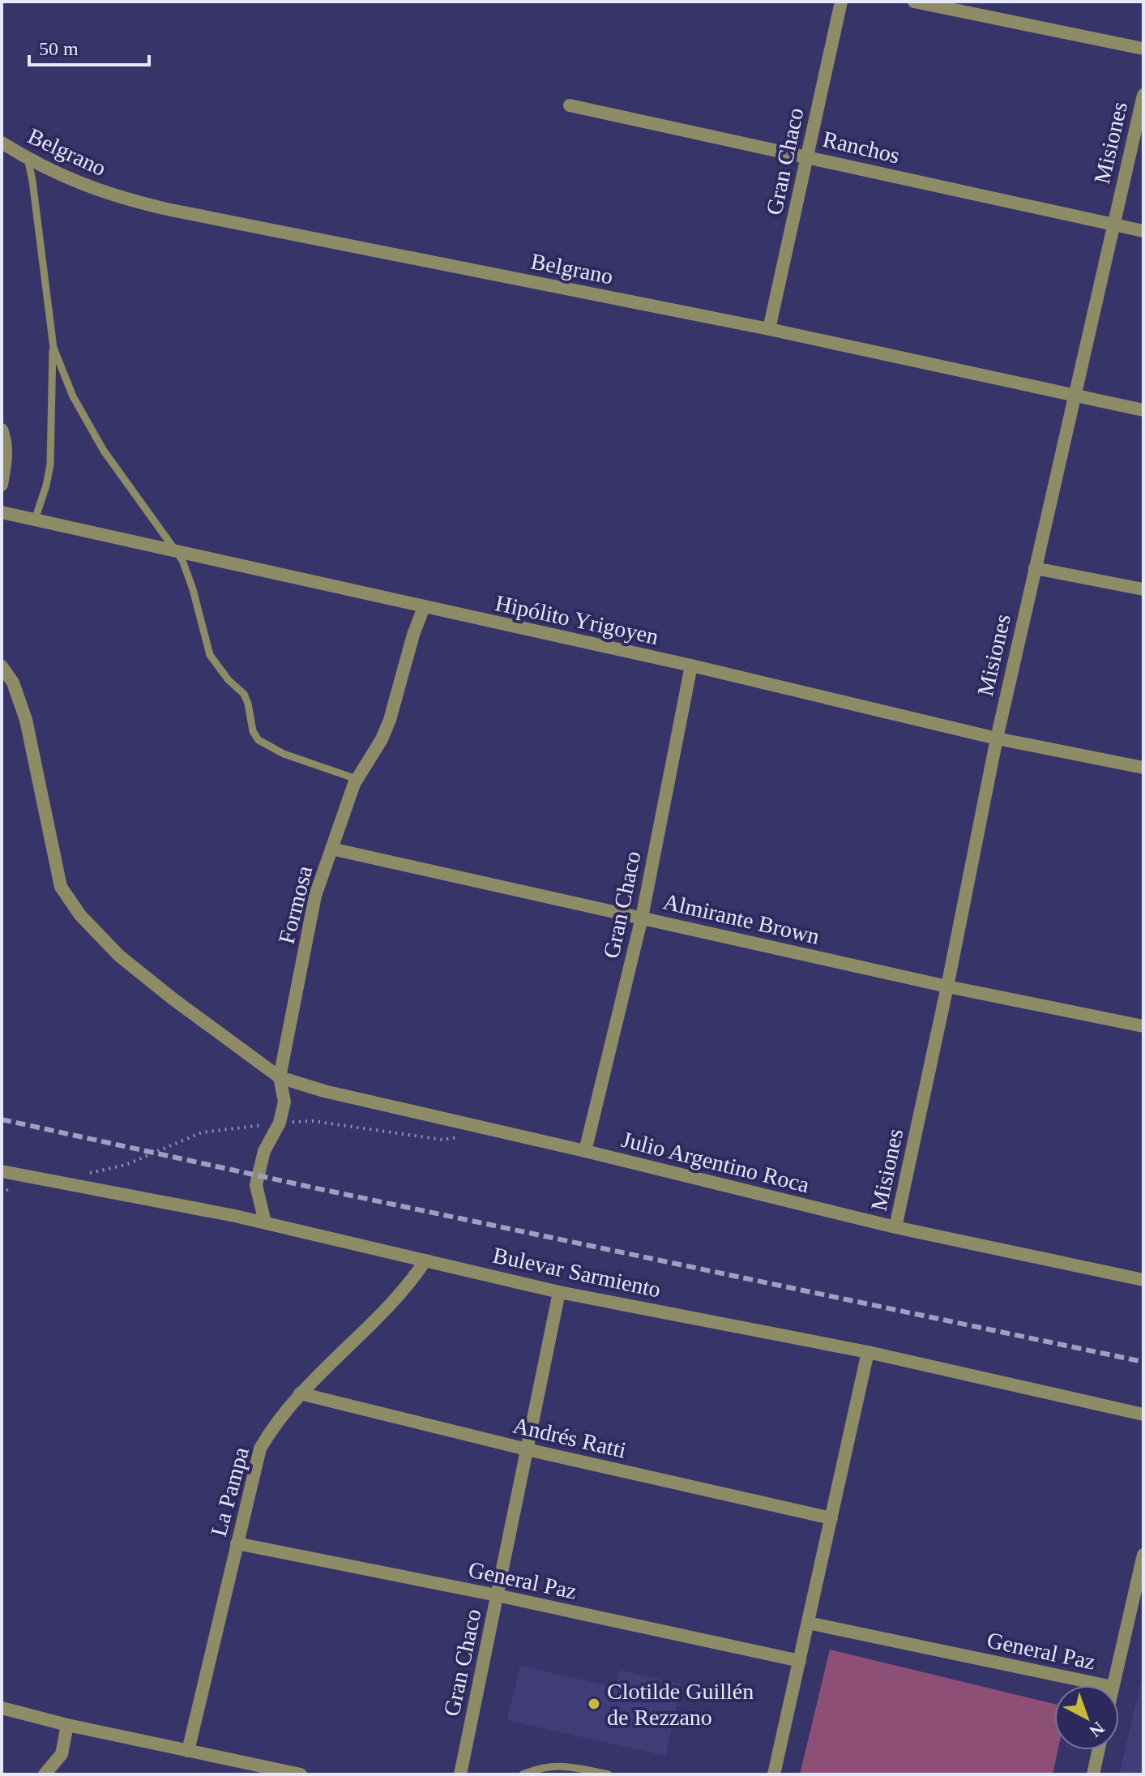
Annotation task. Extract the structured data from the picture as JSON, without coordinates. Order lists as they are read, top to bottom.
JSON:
{
  "streets": {
    "street": [
      "Misiones",
      "Ranchos",
      "Belgrano",
      "Gran Chaco",
      "Hipólito Yrigoyen",
      "Formosa",
      "Almirante Brown",
      "Julio Argentino Roca",
      "Bulevar Sarmiento",
      "Andrés Ratti",
      "La Pampa",
      "General Paz"
    ]
  },
  "crossings": [
    ["Misiones", "Ranchos"],
    ["Misiones", "Belgrano"],
    ["Misiones", "Hipólito Yrigoyen"],
    ["Misiones", "Almirante Brown"],
    ["Misiones", "Julio Argentino Roca"],
    ["Ranchos", "Gran Chaco"],
    ["Belgrano", "Gran Chaco"],
    ["Gran Chaco", "Hipólito Yrigoyen"],
    ["Gran Chaco", "Almirante Brown"],
    ["Gran Chaco", "Julio Argentino Roca"],
    ["Gran Chaco", "Bulevar Sarmiento"],
    ["Gran Chaco", "Andrés Ratti"],
    ["Gran Chaco", "General Paz"],
    ["Hipólito Yrigoyen", "Formosa"],
    ["Formosa", "Almirante Brown"],
    ["Formosa", "Julio Argentino Roca"],
    ["Formosa", "Bulevar Sarmiento"],
    ["Bulevar Sarmiento", "La Pampa"],
    ["Andrés Ratti", "La Pampa"],
    ["La Pampa", "General Paz"]
  ],
  "places": ["Clotilde Guillén de Rezzano"],
  "scale_bar": "50 m",
  "north": "bottom right"
}
